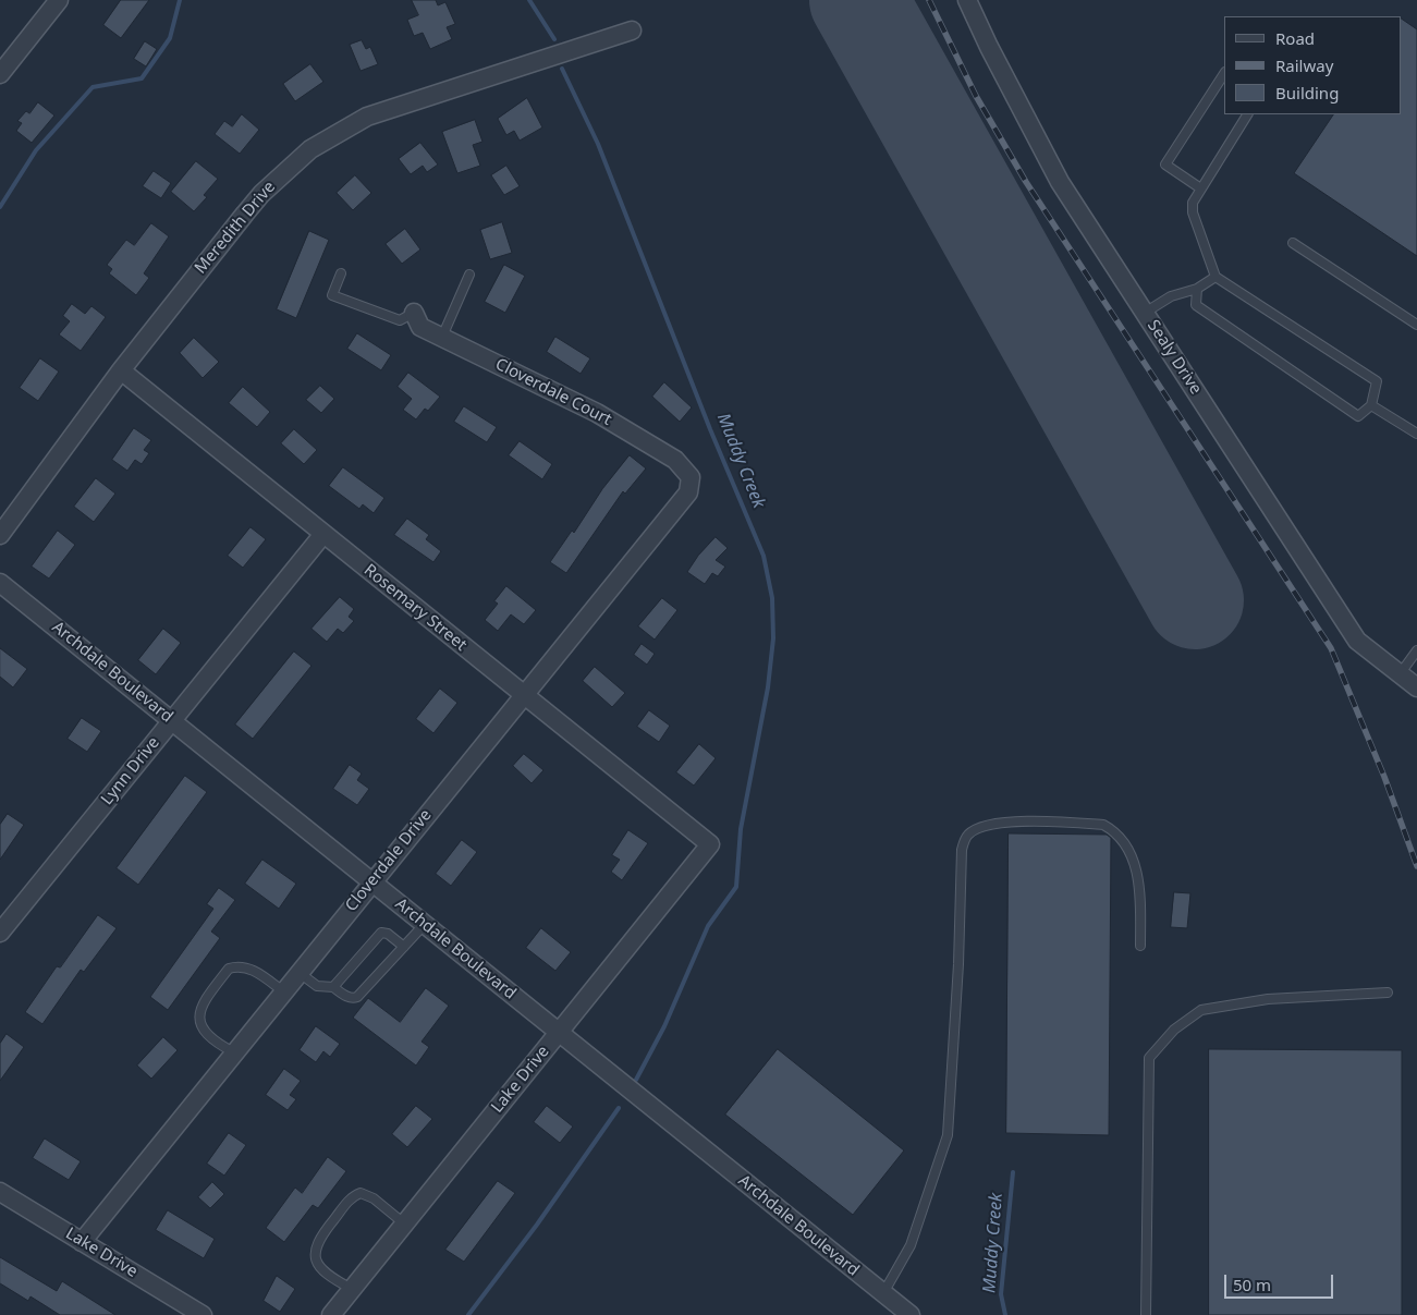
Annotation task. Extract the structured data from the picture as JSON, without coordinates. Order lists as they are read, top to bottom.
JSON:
{
  "streets": {
    "street": [
      "Meredith Drive",
      "Sealy Drive",
      "Cloverdale Court",
      "Rosemary Street",
      "Archdale Boulevard",
      "Lynn Drive",
      "Cloverdale Drive",
      "Lake Drive"
    ]
  },
  "crossings": [
    ["Meredith Drive", "Rosemary Street"],
    ["Cloverdale Court", "Cloverdale Drive"],
    ["Rosemary Street", "Lynn Drive"],
    ["Rosemary Street", "Cloverdale Drive"],
    ["Rosemary Street", "Lake Drive"],
    ["Archdale Boulevard", "Lynn Drive"],
    ["Archdale Boulevard", "Cloverdale Drive"],
    ["Archdale Boulevard", "Lake Drive"],
    ["Cloverdale Drive", "Lake Drive"]
  ],
  "water": ["Muddy Creek"],
  "legend": ["Road", "Railway", "Building"],
  "scale_bar": "50 m"
}
